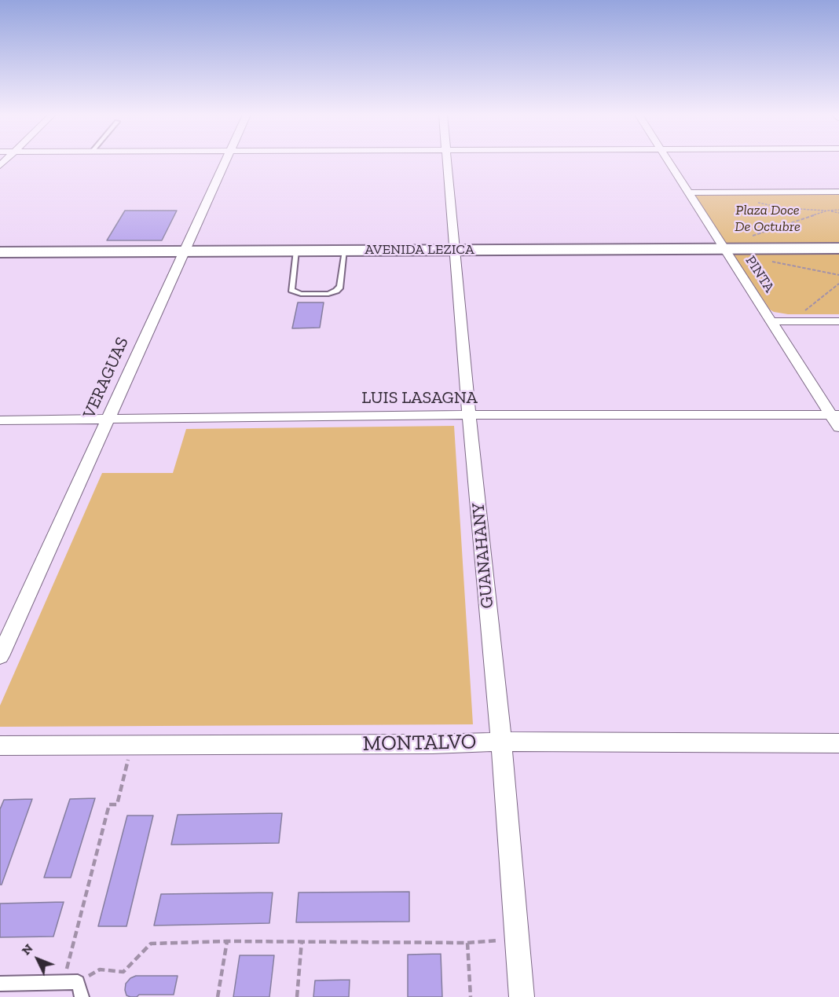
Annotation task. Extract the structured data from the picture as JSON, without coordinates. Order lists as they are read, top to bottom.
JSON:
{
  "streets": {
    "street": [
      "AVENIDA LEZICA",
      "PINTA",
      "VERAGUAS",
      "LUIS LASAGNA",
      "GUANAHANY",
      "MONTALVO"
    ]
  },
  "crossings": [
    ["AVENIDA LEZICA", "PINTA"],
    ["AVENIDA LEZICA", "VERAGUAS"],
    ["AVENIDA LEZICA", "GUANAHANY"],
    ["PINTA", "LUIS LASAGNA"],
    ["VERAGUAS", "LUIS LASAGNA"],
    ["LUIS LASAGNA", "GUANAHANY"],
    ["GUANAHANY", "MONTALVO"]
  ],
  "parks": ["Plaza Doce De Octubre"],
  "north": "top left"
}
